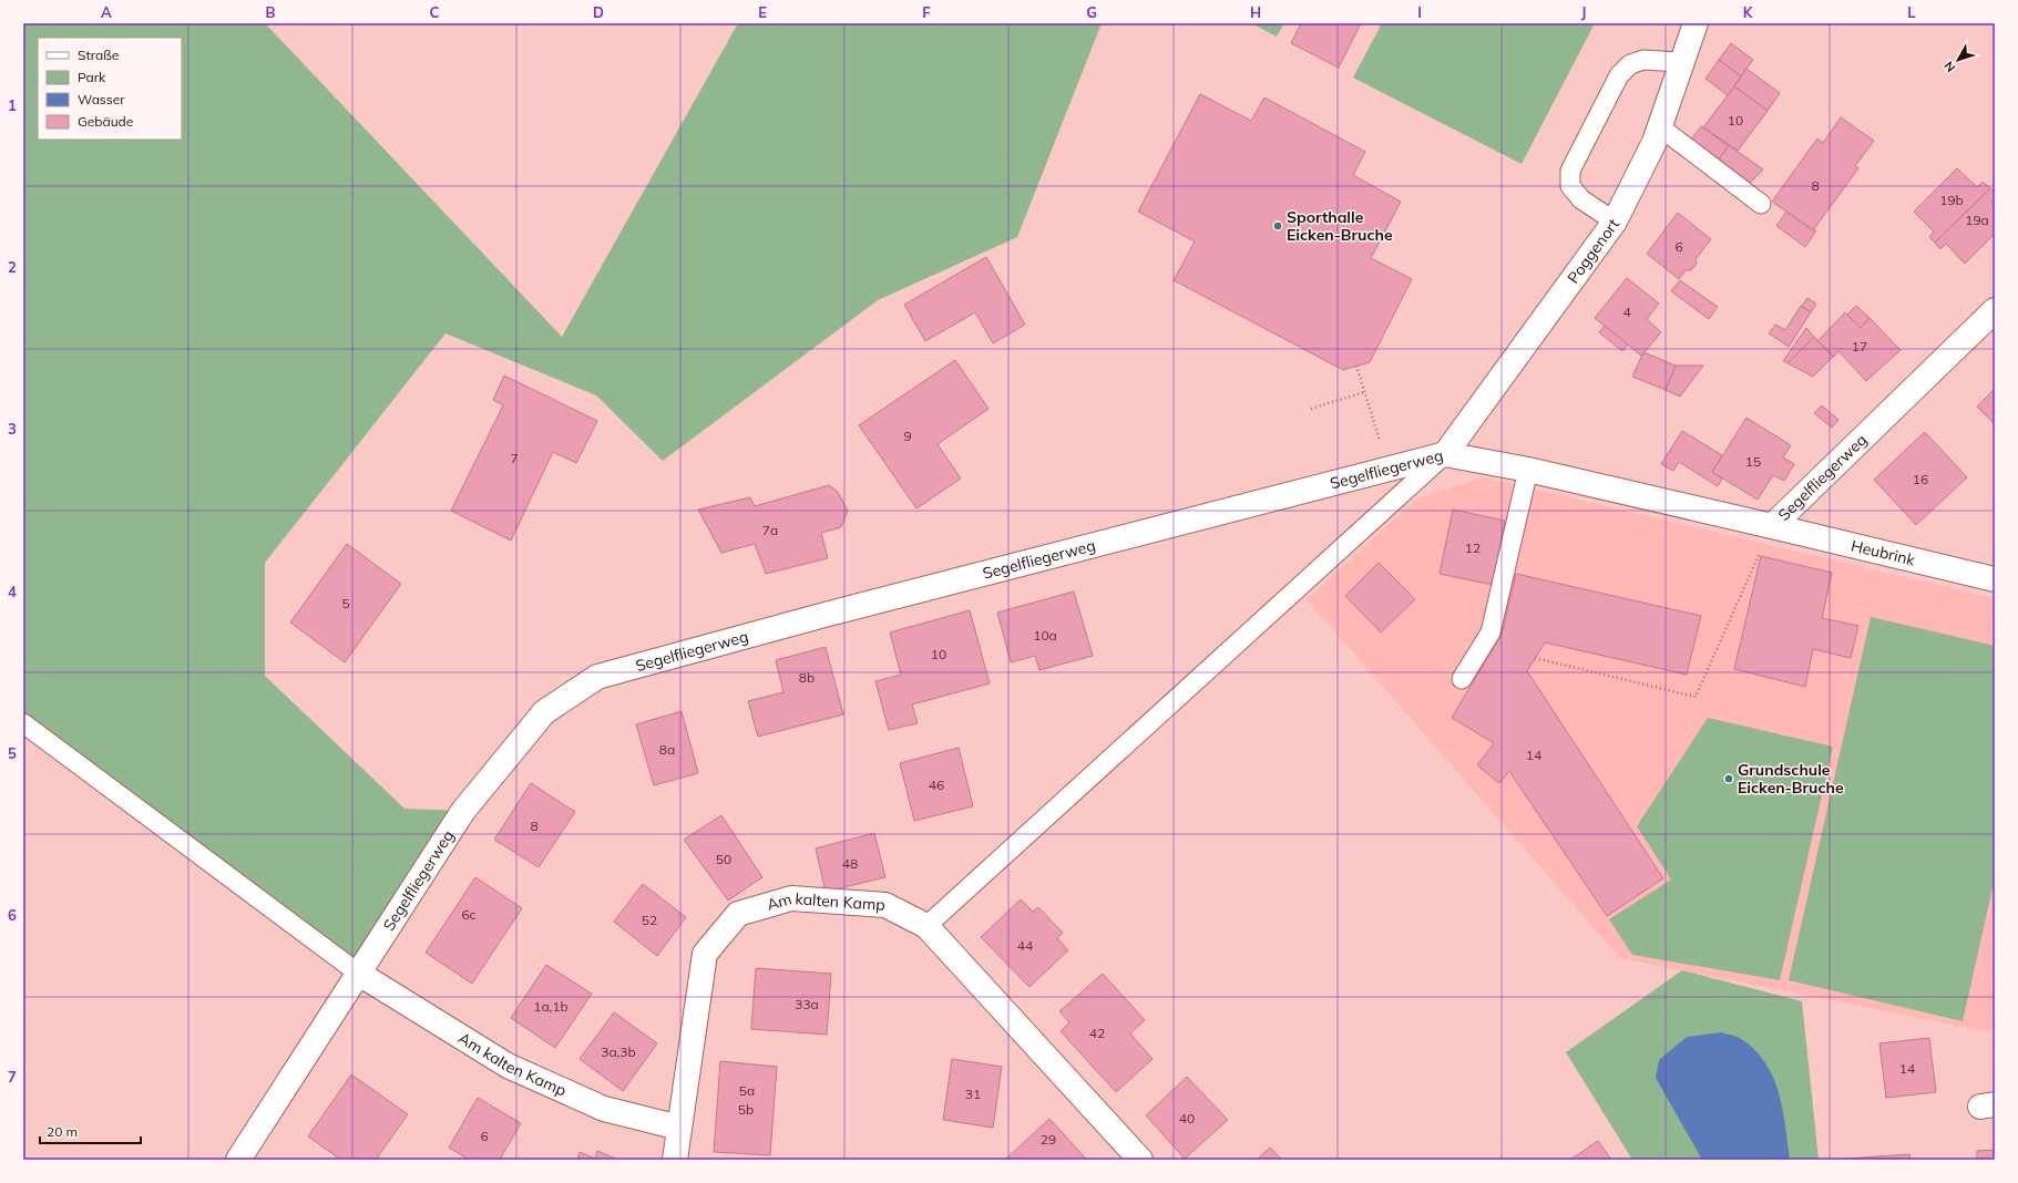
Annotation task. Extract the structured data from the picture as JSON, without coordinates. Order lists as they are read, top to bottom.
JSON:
{
  "streets": {
    "street": [
      "Poggenort",
      "Segelfliegerweg",
      "Heubrink",
      "Am kalten Kamp"
    ]
  },
  "crossings": [
    ["Poggenort", "Segelfliegerweg"],
    ["Segelfliegerweg", "Heubrink"],
    ["Segelfliegerweg", "Am kalten Kamp"]
  ],
  "places": ["Sporthalle Eicken-Bruche", "Grundschule Eicken-Bruche"],
  "house_numbers": [
    "10",
    "8",
    "19b",
    "19a",
    "6",
    "4",
    "17",
    "9",
    "7",
    "15",
    "16",
    "7a",
    "12",
    "5",
    "10a",
    "10",
    "8b",
    "8a",
    "14",
    "46",
    "8",
    "50",
    "48",
    "6c",
    "52",
    "44",
    "33a",
    "1a,1b",
    "42",
    "3a,3b",
    "14",
    "5a",
    "31",
    "5b",
    "40",
    "6",
    "29"
  ],
  "legend": [
    "Straße",
    "Park",
    "Wasser",
    "Gebäude"
  ],
  "scale_bar": "20 m",
  "north": "bottom left",
  "grid": {
    "columns": [
      "A",
      "B",
      "C",
      "D",
      "E",
      "F",
      "G",
      "H",
      "I",
      "J",
      "K",
      "L"
    ],
    "rows": [
      "1",
      "2",
      "3",
      "4",
      "5",
      "6",
      "7"
    ]
  }
}
